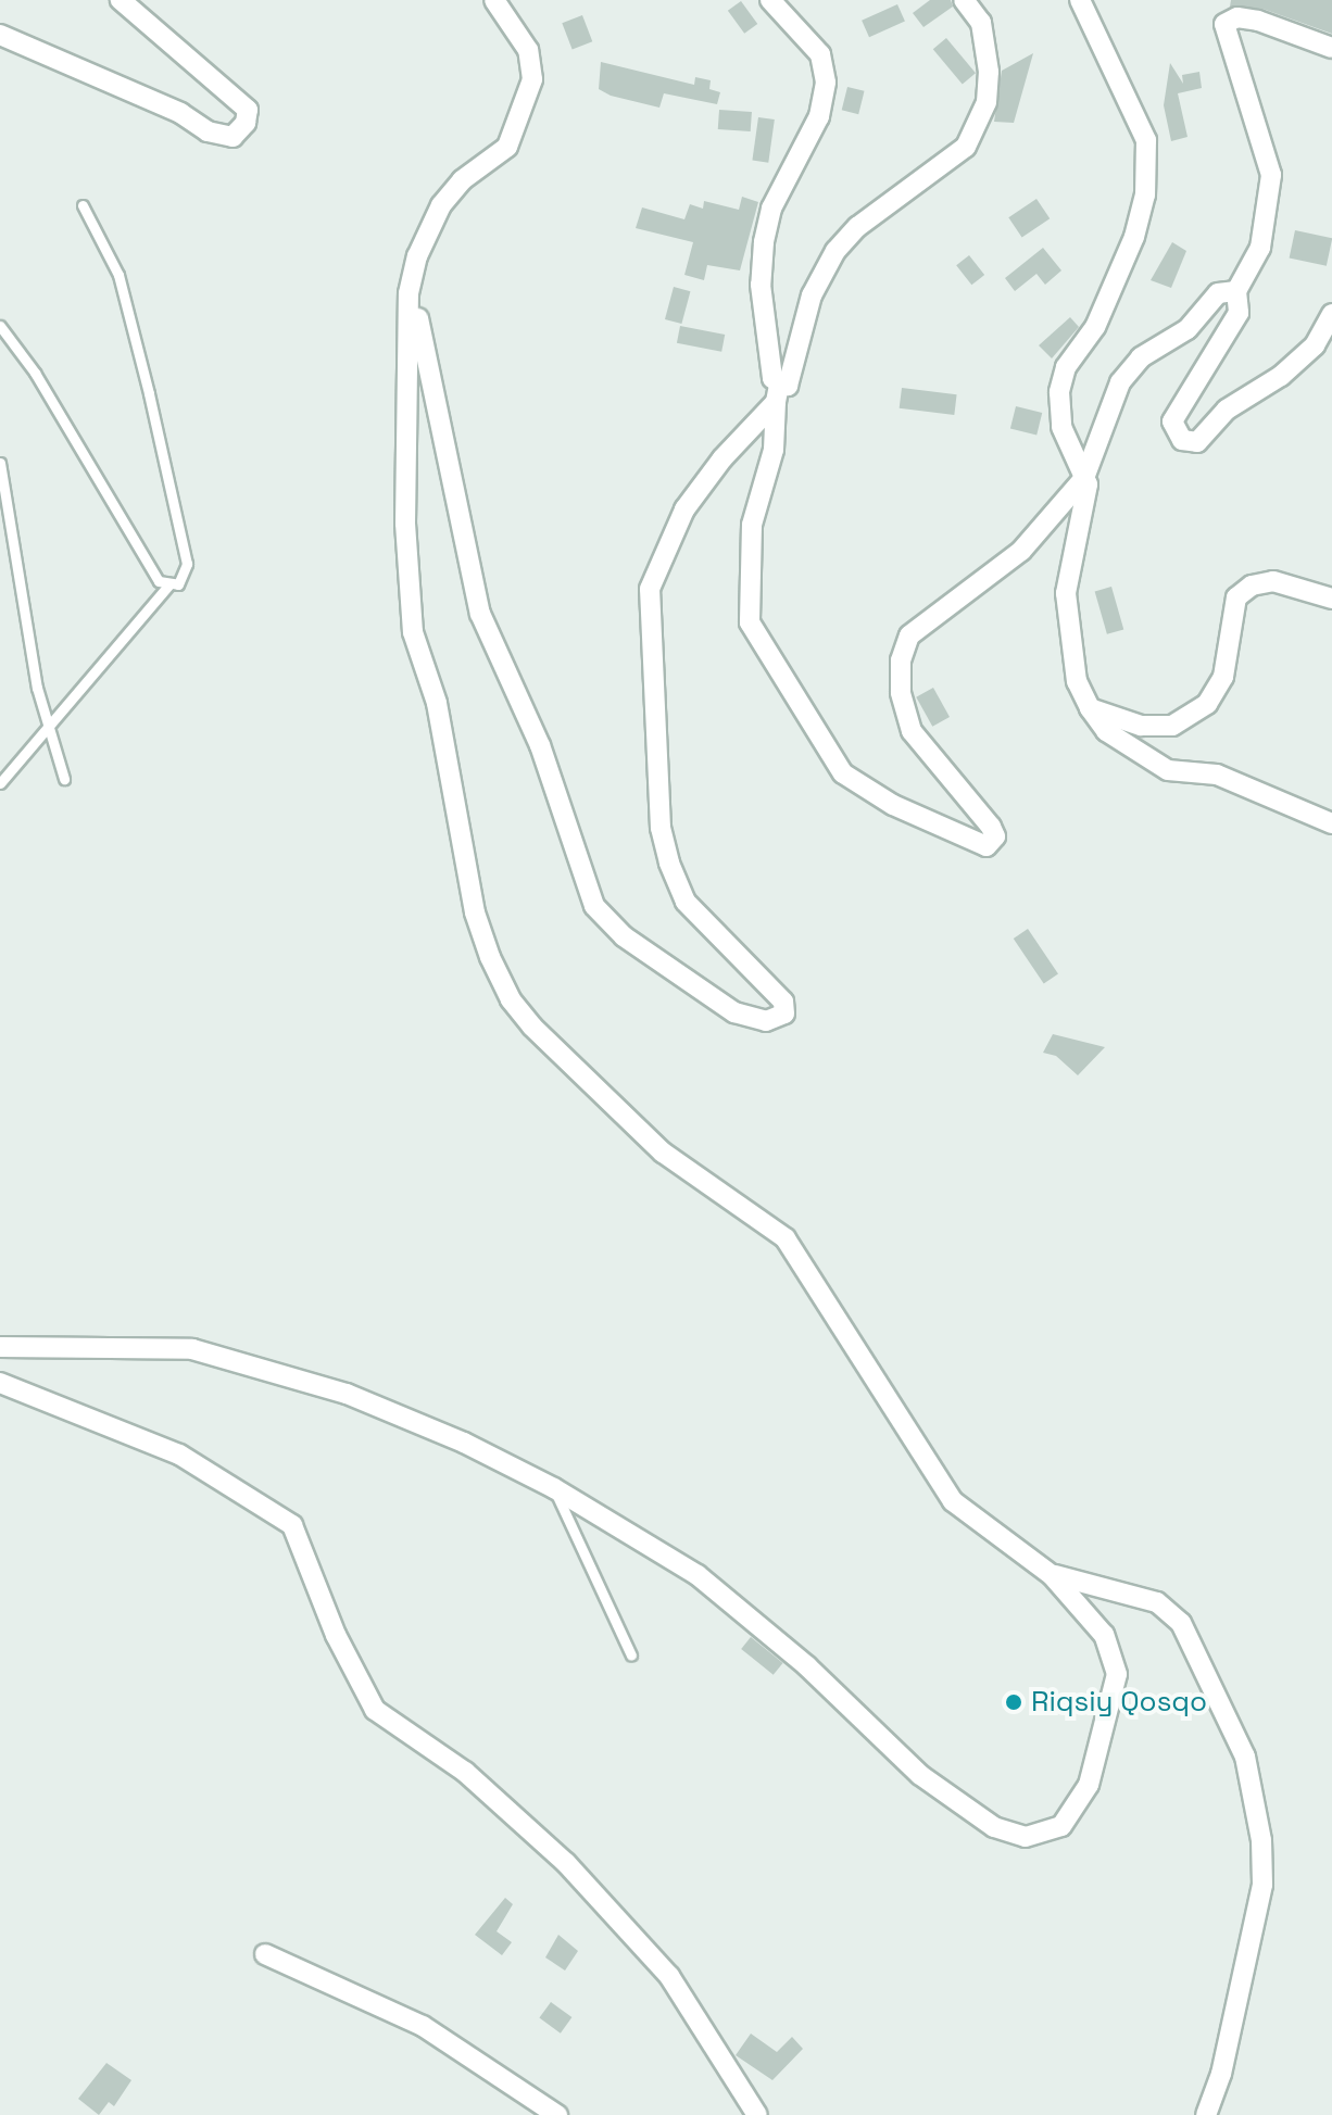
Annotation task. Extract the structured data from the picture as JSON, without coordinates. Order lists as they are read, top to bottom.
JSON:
{
  "places": ["Riqsiy Qosqo"]
}
